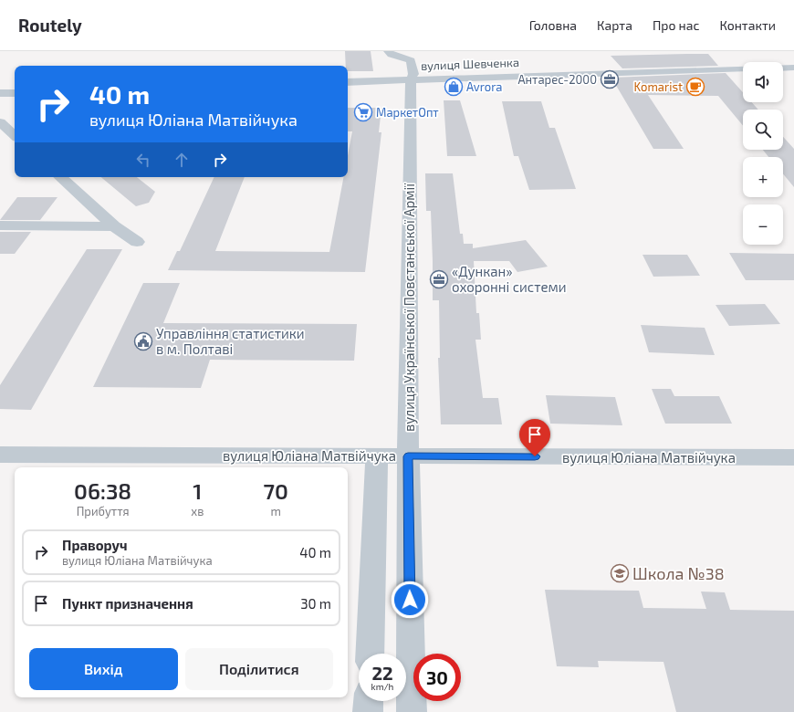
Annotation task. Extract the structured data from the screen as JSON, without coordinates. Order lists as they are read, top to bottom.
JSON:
{
  "streets": {
    "street": ["вулиця Шевченка", "вулиця Української Повстанської Армії", "вулиця Юліана Матвійчука"]
  },
  "crossings": [
    ["вулиця Шевченка", "вулиця Української Повстанської Армії"],
    ["вулиця Української Повстанської Армії", "вулиця Юліана Матвійчука"]
  ],
  "places": {
    "office": ["Антарес-2000", "«Дункан» охоронні системи"],
    "shop": ["Avrora"],
    "cafe": ["Komarist"],
    "supermarket": ["МаркетОпт"],
    "public building": ["Управління статистики в м. Полтаві"],
    "school or university": ["Школа №38"]
  },
  "page": {
    "header": "Routely",
    "nav": [
      "Головна",
      "Карта",
      "Про нас",
      "Контакти"
    ],
    "map_buttons": ["+", "−"],
    "turn": ["40 m", "вулиця Юліана Матвійчука"],
    "eta": [
      "06:38",
      "Прибуття",
      "1",
      "хв",
      "70",
      "m"
    ],
    "list": [
      {
        "name": "Праворуч",
        "note": "вулиця Юліана Матвійчука",
        "value": "40 m"
      },
      {
        "name": "Пункт призначення",
        "value": "30 m"
      }
    ],
    "buttons": ["Вихід", "Поділитися"],
    "speed": "22 km/h",
    "limit": "30"
  }
}
